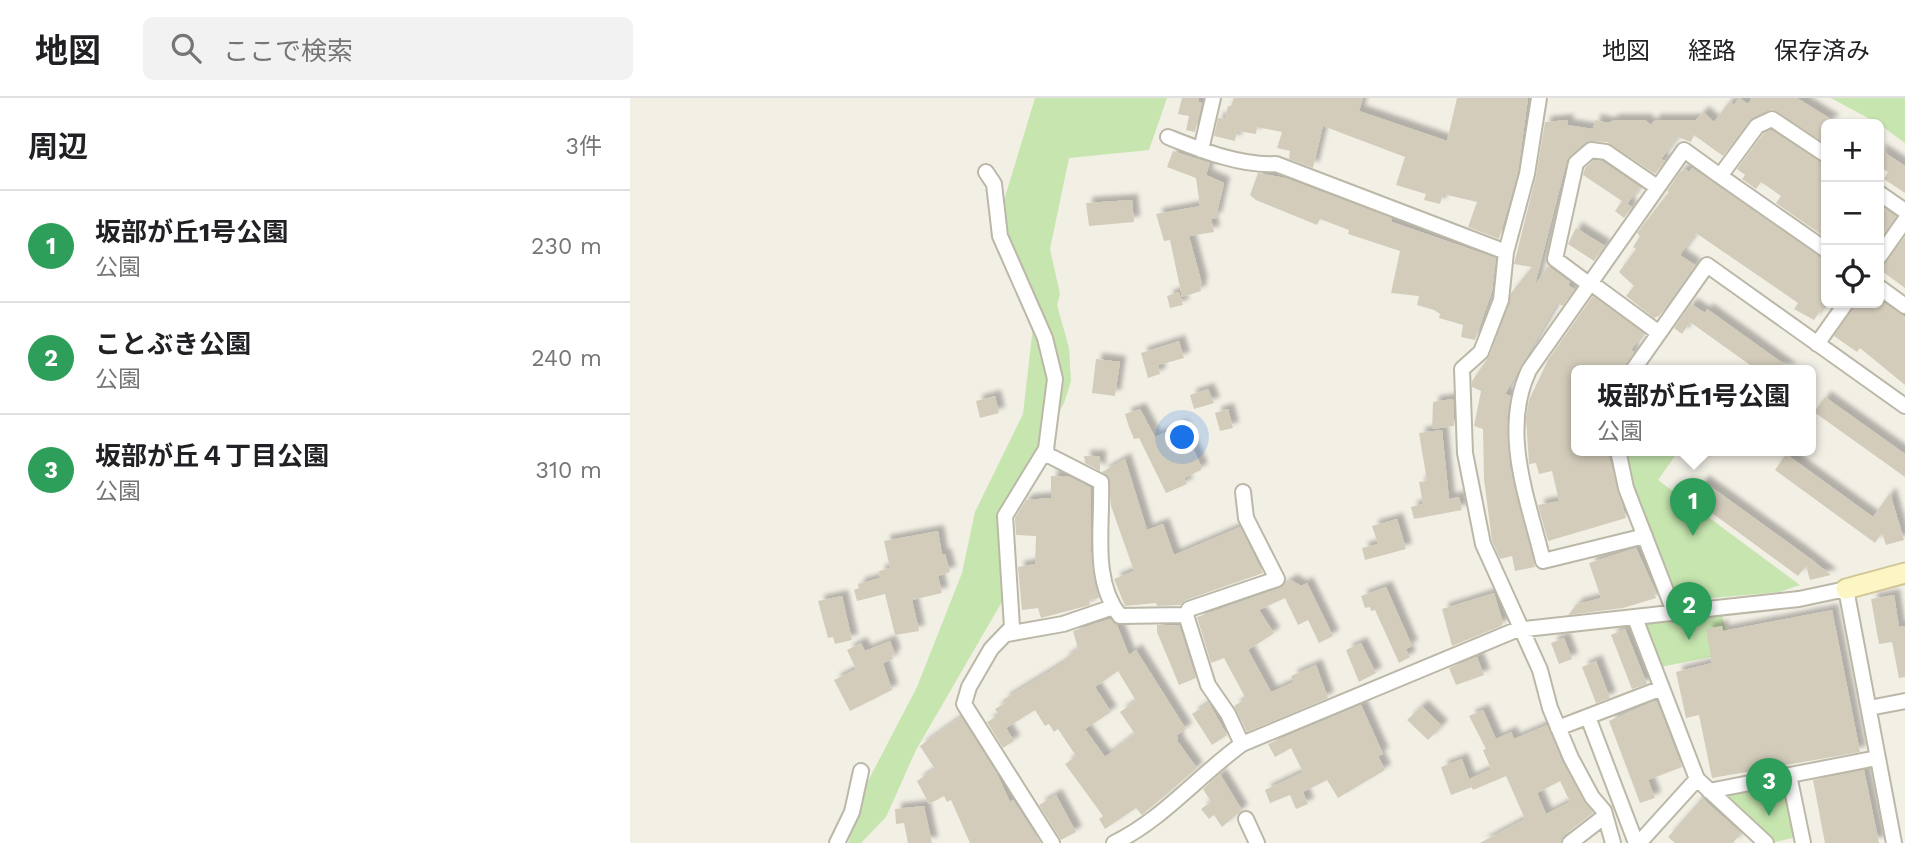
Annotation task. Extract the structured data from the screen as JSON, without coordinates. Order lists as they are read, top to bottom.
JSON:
{
  "page": {
    "header": "地図",
    "search": "ここで検索",
    "nav": ["地図", "経路", "保存済み"],
    "heading": ["周辺", "3件"],
    "map_buttons": ["+", "−"],
    "list": [
      {
        "mark": "1",
        "name": "坂部が丘1号公園",
        "note": "公園",
        "value": "230 m"
      },
      {
        "mark": "2",
        "name": "ことぶき公園",
        "note": "公園",
        "value": "240 m"
      },
      {
        "mark": "3",
        "name": "坂部が丘４丁目公園",
        "note": "公園",
        "value": "310 m"
      }
    ],
    "popup": ["坂部が丘1号公園", "公園"],
    "pins": ["1", "2", "3"]
  }
}
